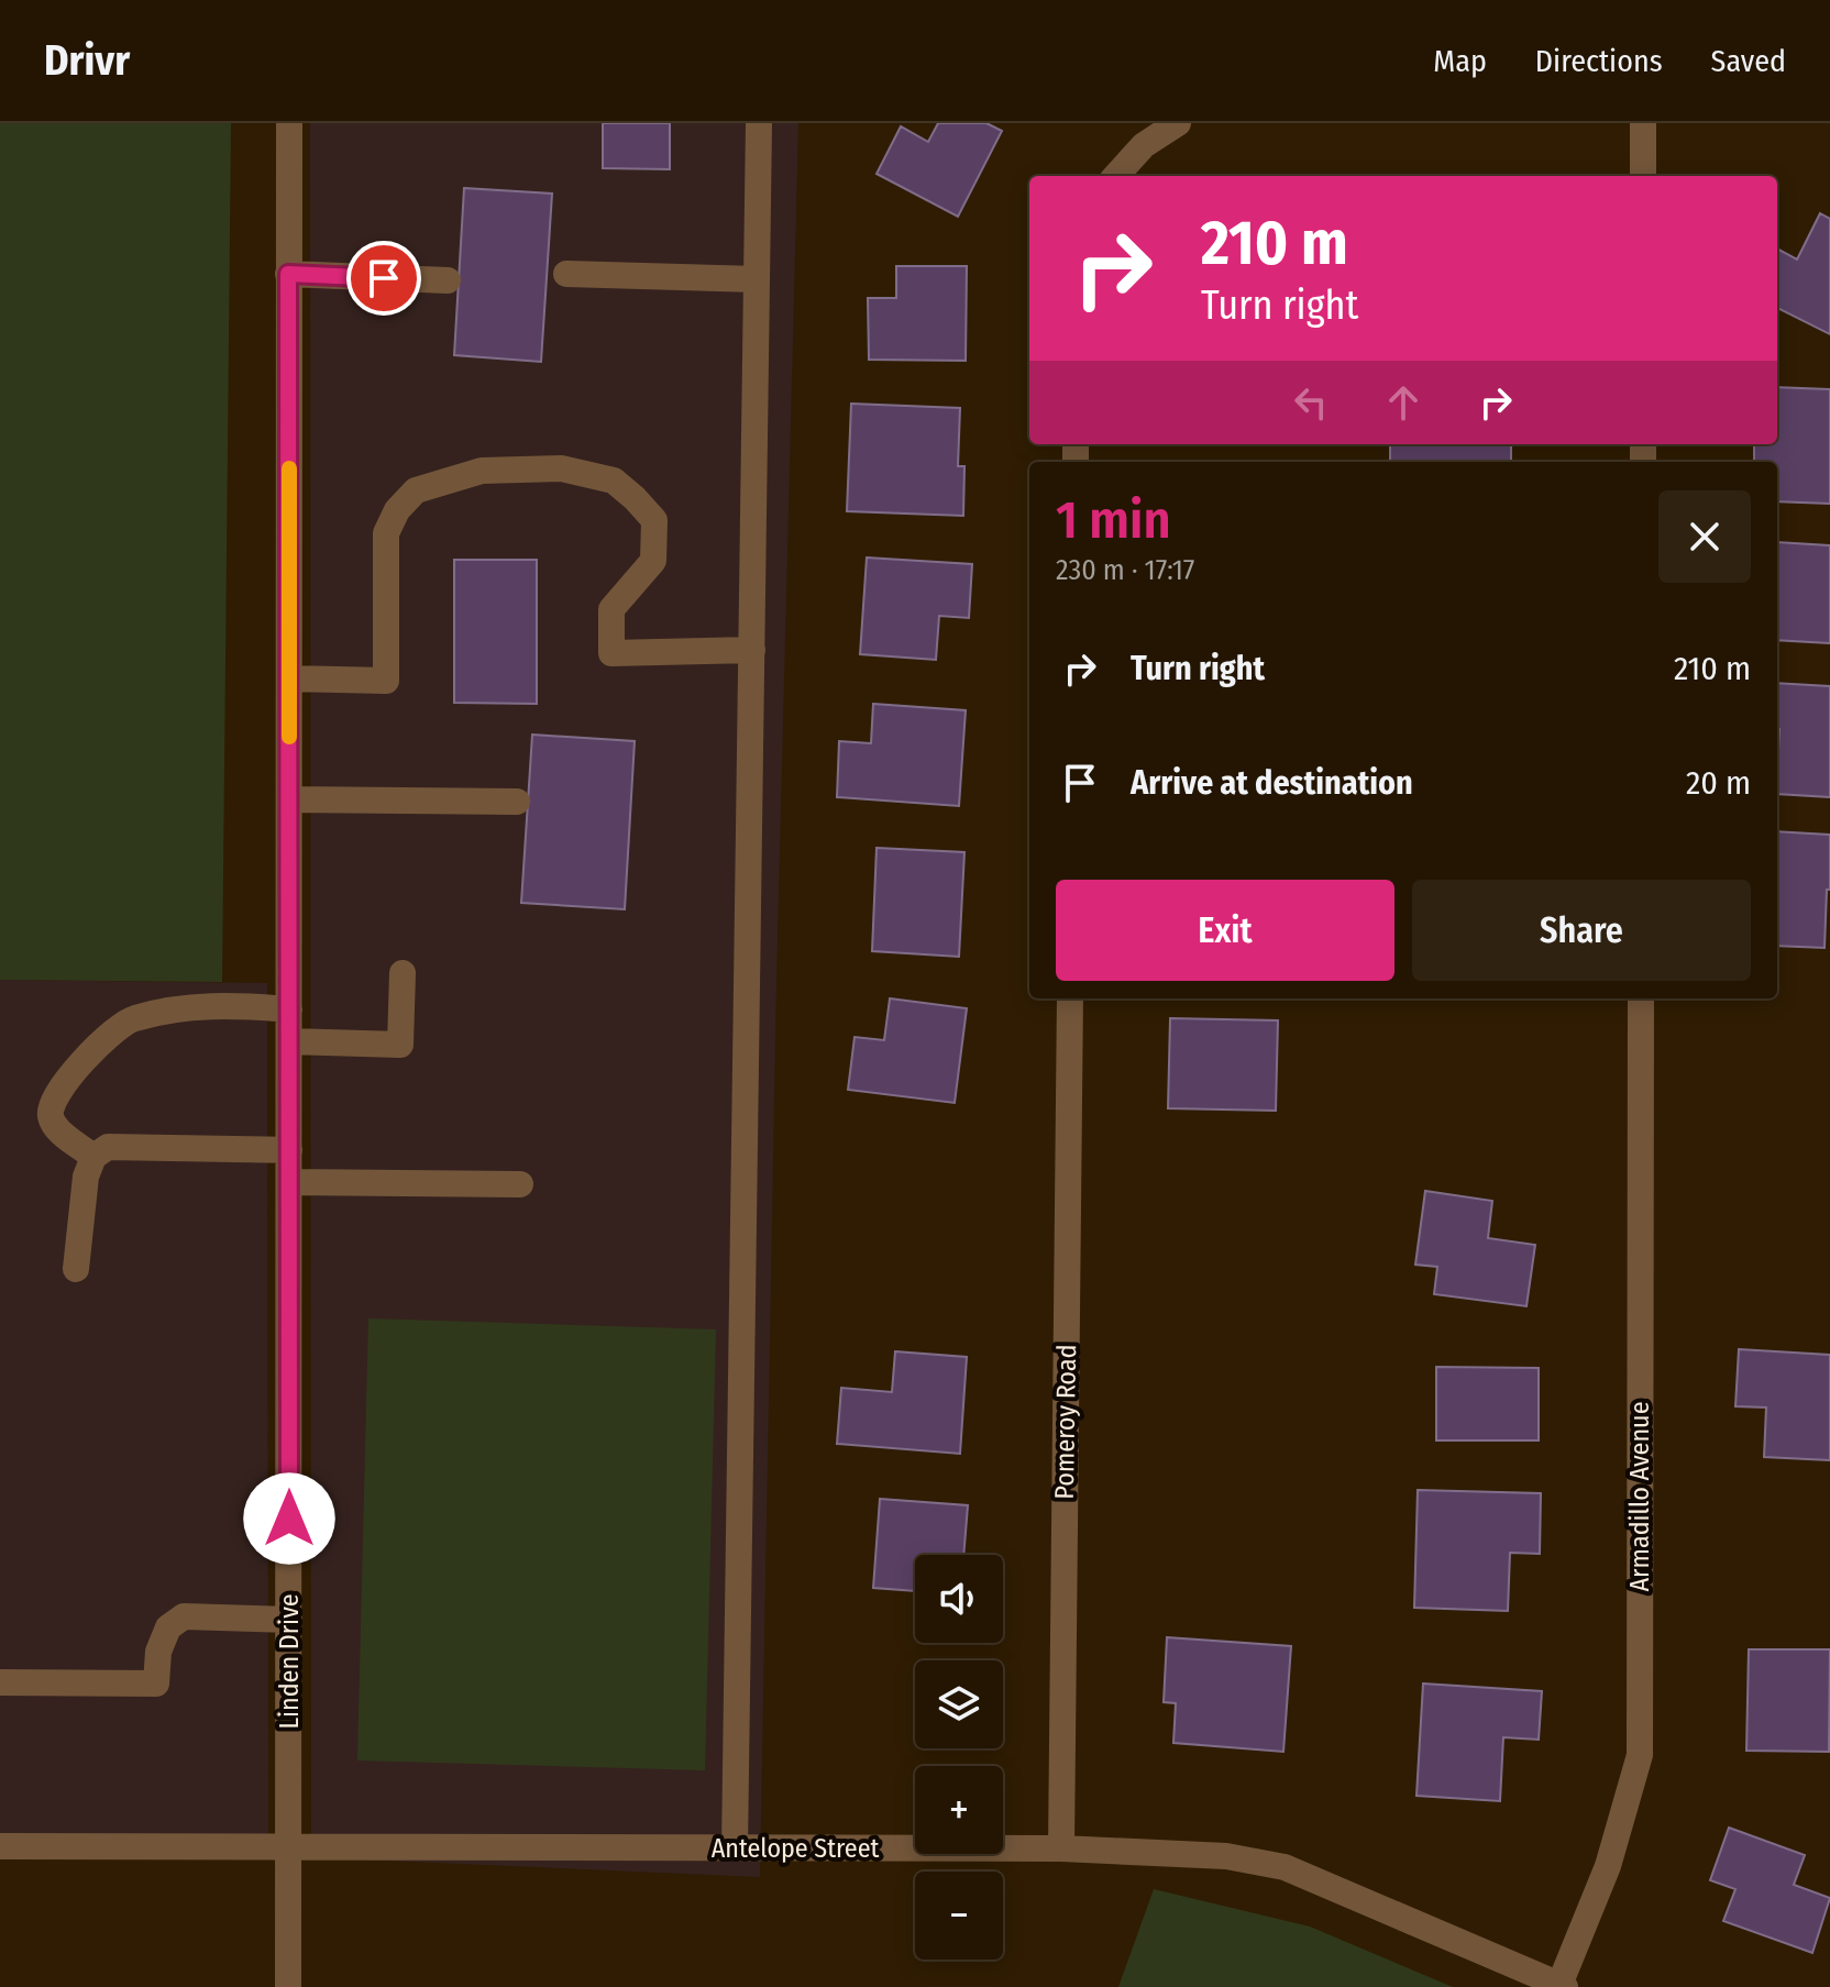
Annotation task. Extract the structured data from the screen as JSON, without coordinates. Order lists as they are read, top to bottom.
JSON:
{
  "streets": {
    "street": [
      "Pomeroy Road",
      "Armadillo Avenue",
      "Linden Drive",
      "Antelope Street"
    ]
  },
  "crossings": [
    ["Pomeroy Road", "Antelope Street"],
    ["Armadillo Avenue", "Antelope Street"],
    ["Linden Drive", "Antelope Street"]
  ],
  "page": {
    "header": "Drivr",
    "nav": ["Map", "Directions", "Saved"],
    "turn": ["210 m", "Turn right"],
    "heading": ["1 min", "230 m · 17:17"],
    "list": [
      {
        "name": "Turn right",
        "value": "210 m"
      },
      {
        "name": "Arrive at destination",
        "value": "20 m"
      }
    ],
    "buttons": ["Exit", "Share"],
    "map_buttons": ["+", "−"]
  }
}
